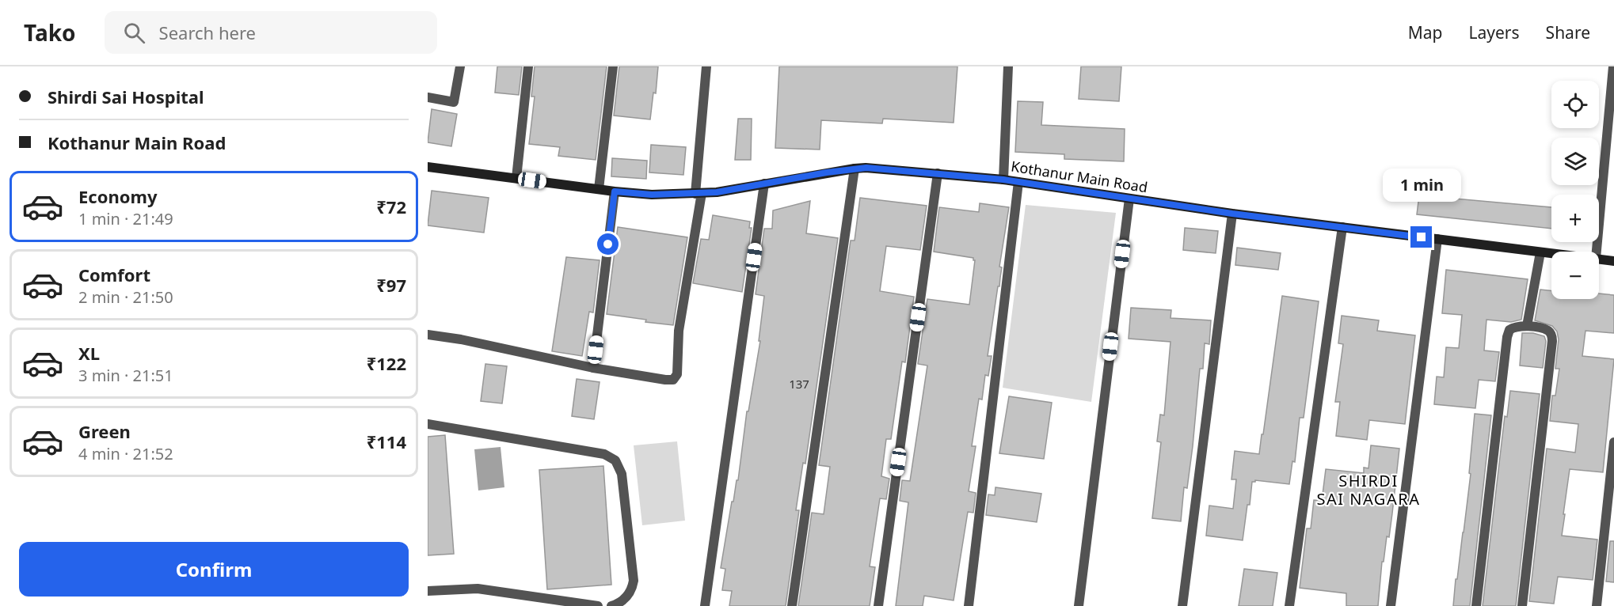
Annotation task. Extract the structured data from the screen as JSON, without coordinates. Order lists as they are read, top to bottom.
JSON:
{
  "streets": {
    "main road": ["Kothanur Main Road"]
  },
  "districts": ["SHIRDI SAI NAGARA"],
  "house_numbers": ["137"],
  "page": {
    "header": "Tako",
    "search": "Search here",
    "nav": ["Map", "Layers", "Share"],
    "banner": ["Shirdi Sai Hospital", "Kothanur Main Road"],
    "map_buttons": ["+", "−"],
    "bubble": "1 min",
    "list": [
      {
        "name": "Economy",
        "note": "1 min · 21:49",
        "value": "₹72"
      },
      {
        "name": "Comfort",
        "note": "2 min · 21:50",
        "value": "₹97"
      },
      {
        "name": "XL",
        "note": "3 min · 21:51",
        "value": "₹122"
      },
      {
        "name": "Green",
        "note": "4 min · 21:52",
        "value": "₹114"
      }
    ],
    "buttons": "Confirm"
  }
}
